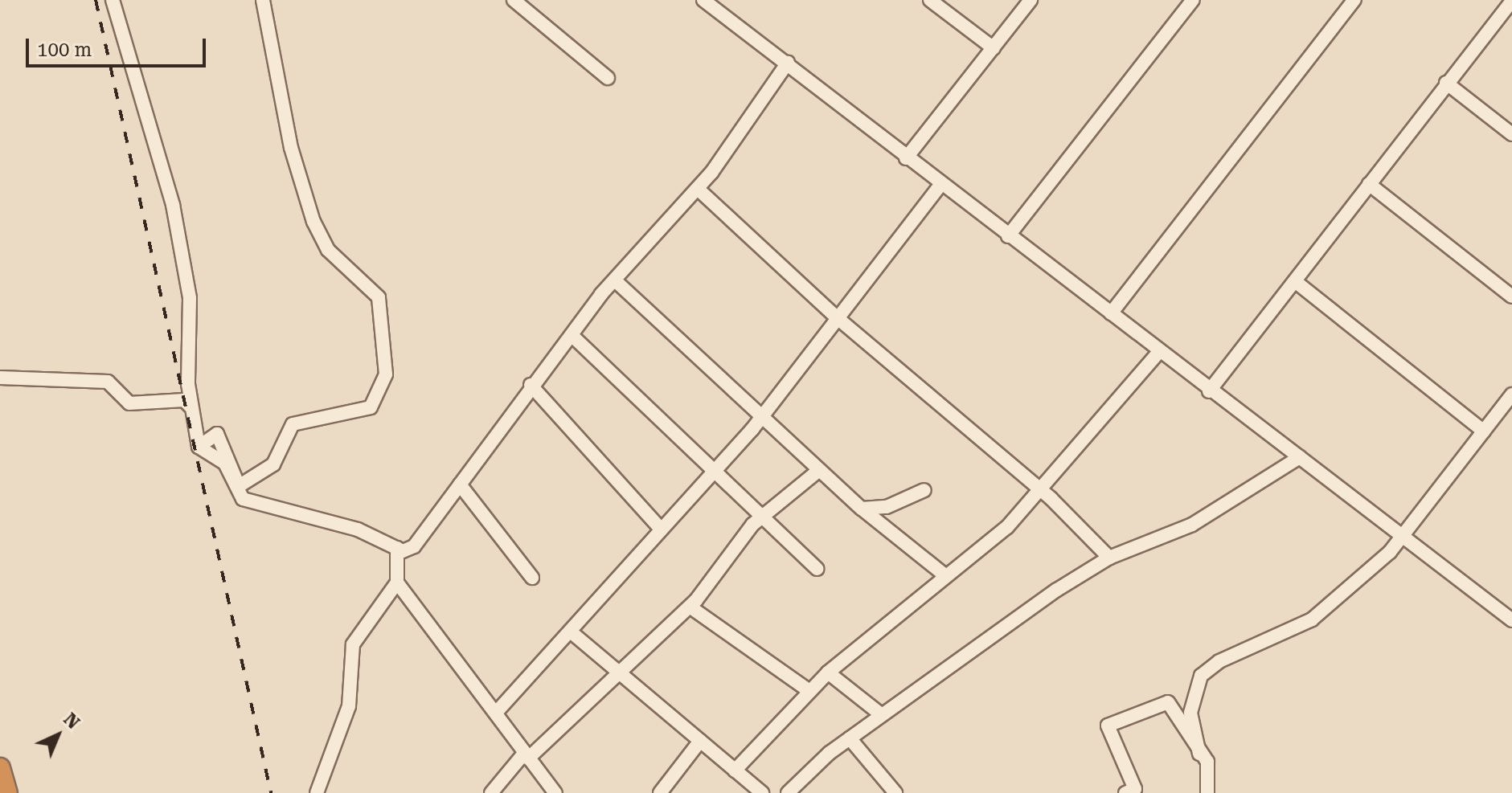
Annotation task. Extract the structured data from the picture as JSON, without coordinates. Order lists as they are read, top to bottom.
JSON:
{
  "scale_bar": "100 m",
  "north": "top right"
}
